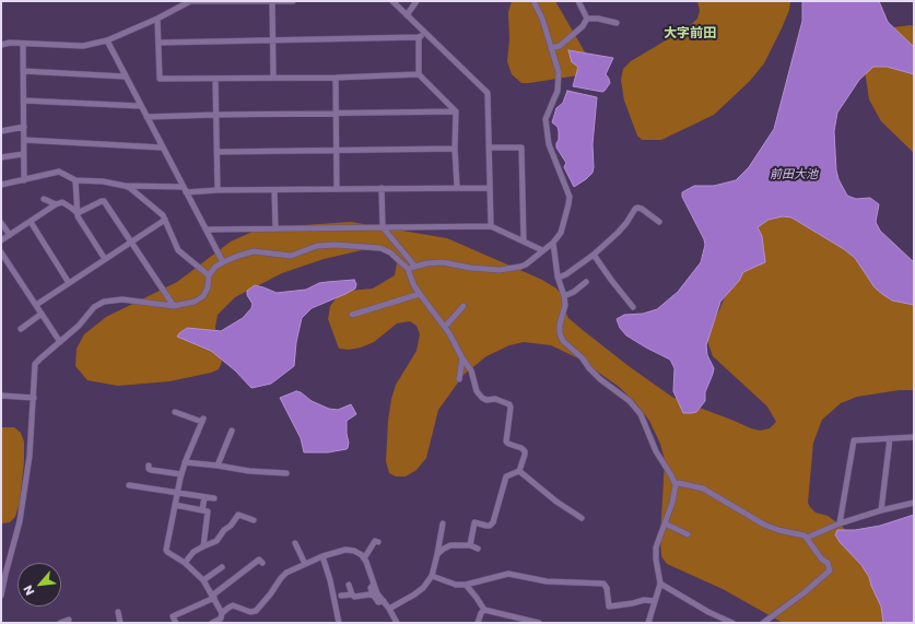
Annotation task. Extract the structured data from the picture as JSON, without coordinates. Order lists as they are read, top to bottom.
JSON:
{
  "districts": ["大字前田"],
  "water": ["前田大池"],
  "north": "bottom left"
}
